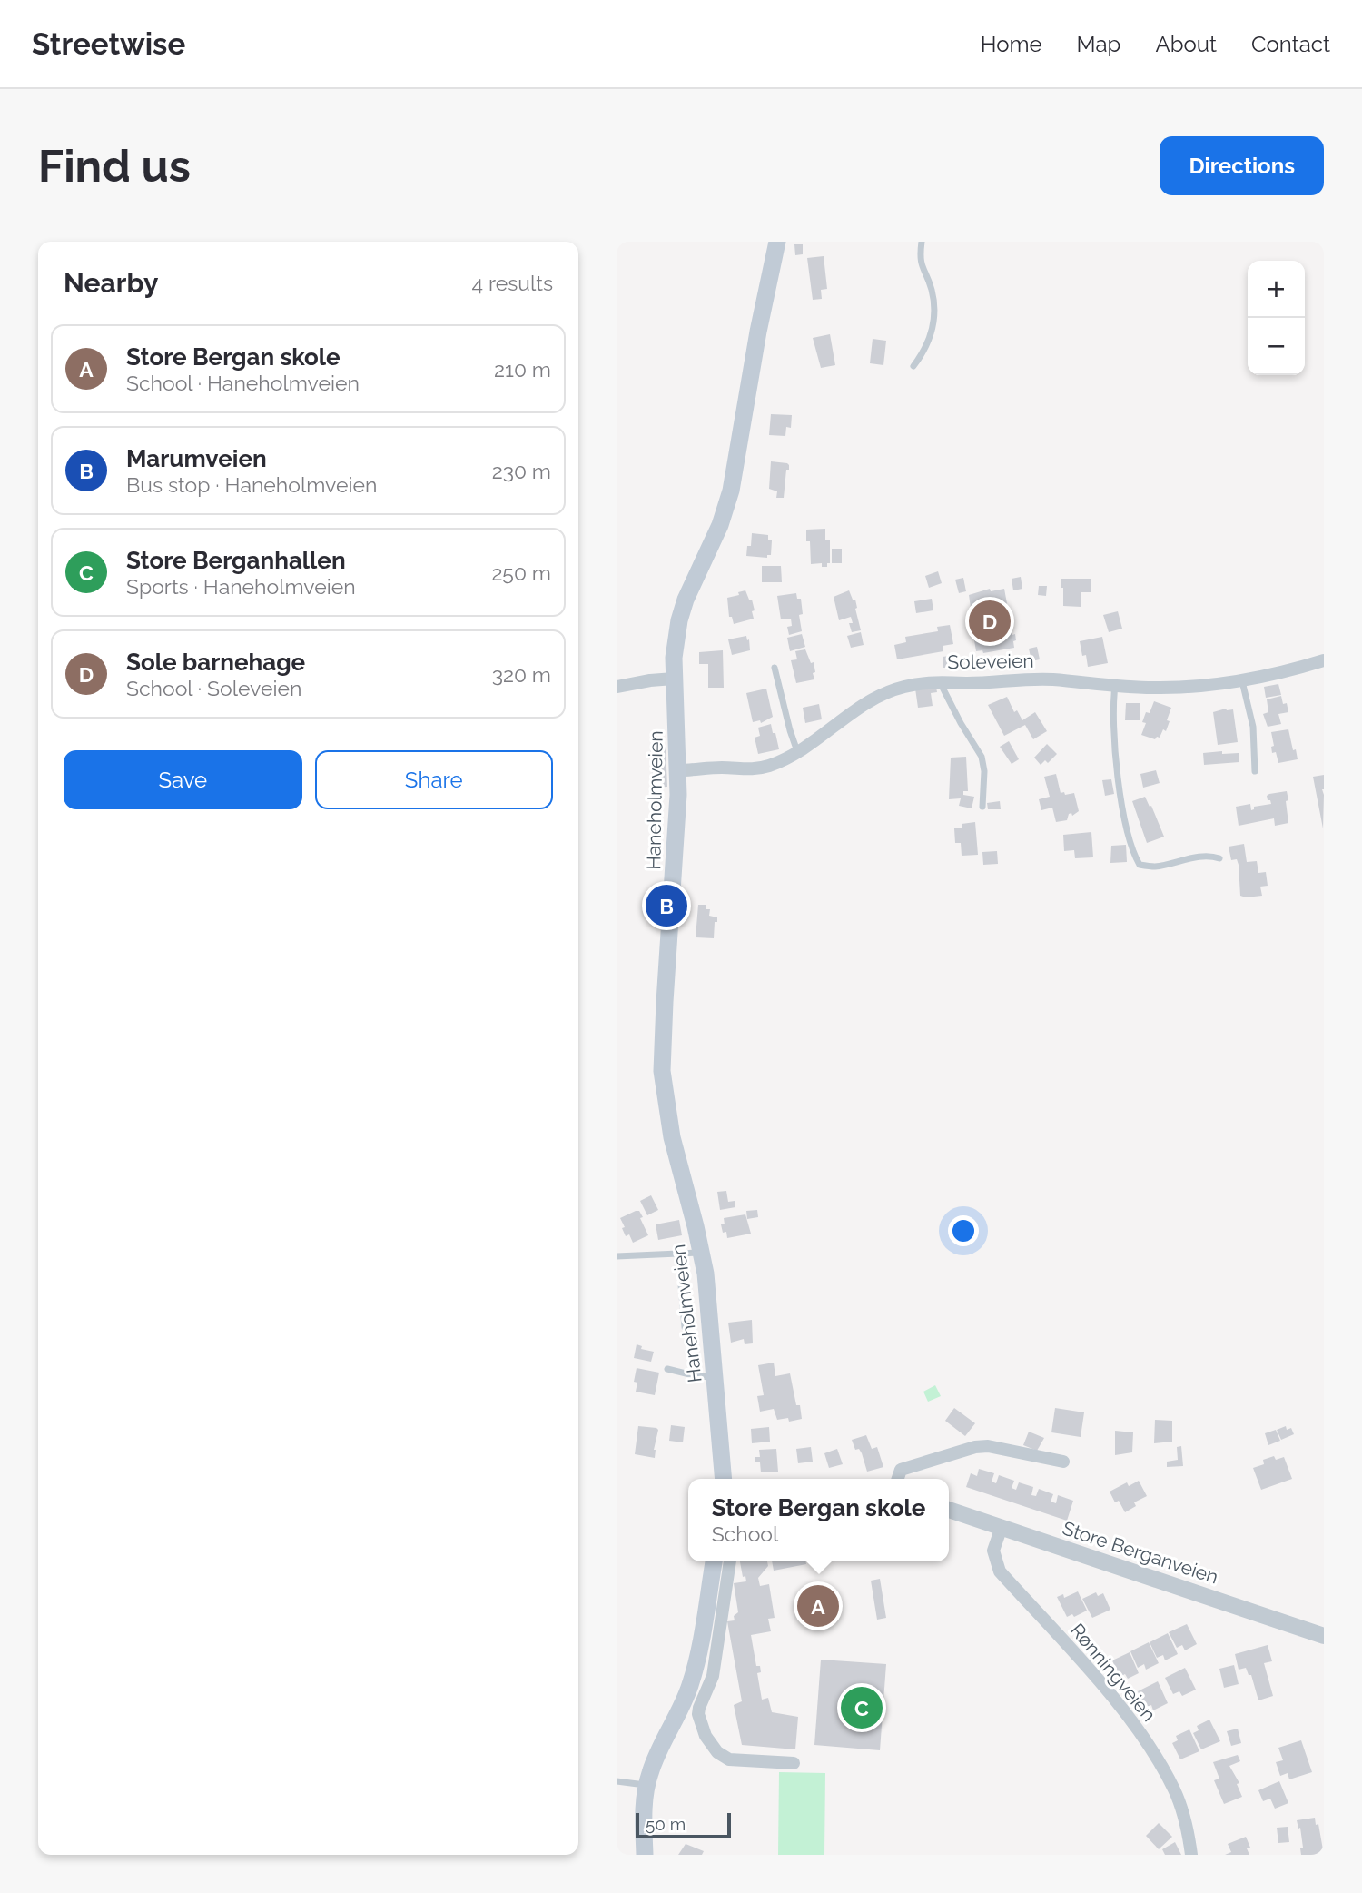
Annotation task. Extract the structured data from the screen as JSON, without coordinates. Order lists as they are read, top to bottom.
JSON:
{
  "streets": {
    "main road": ["Haneholmveien"],
    "street": ["Soleveien", "Store Berganveien", "Rønningveien"]
  },
  "crossings": [
    ["Soleveien", "Haneholmveien"],
    ["Store Berganveien", "Rønningveien"]
  ],
  "scale_bar": "50 m",
  "page": {
    "header": "Streetwise",
    "nav": [
      "Home",
      "Map",
      "About",
      "Contact"
    ],
    "buttons": [
      "Directions",
      ["Save", "Share"]
    ],
    "title": "Find us",
    "heading": ["Nearby", "4 results"],
    "map_buttons": ["+", "−"],
    "list": [
      {
        "mark": "A",
        "name": "Store Bergan skole",
        "note": "School · Haneholmveien",
        "value": "210 m"
      },
      {
        "mark": "B",
        "name": "Marumveien",
        "note": "Bus stop · Haneholmveien",
        "value": "230 m"
      },
      {
        "mark": "C",
        "name": "Store Berganhallen",
        "note": "Sports · Haneholmveien",
        "value": "250 m"
      },
      {
        "mark": "D",
        "name": "Sole barnehage",
        "note": "School · Soleveien",
        "value": "320 m"
      }
    ],
    "pins": [
      "D",
      "B",
      "A",
      "C"
    ],
    "popup": ["Store Bergan skole", "School"],
    "scale": "50 m"
  }
}
